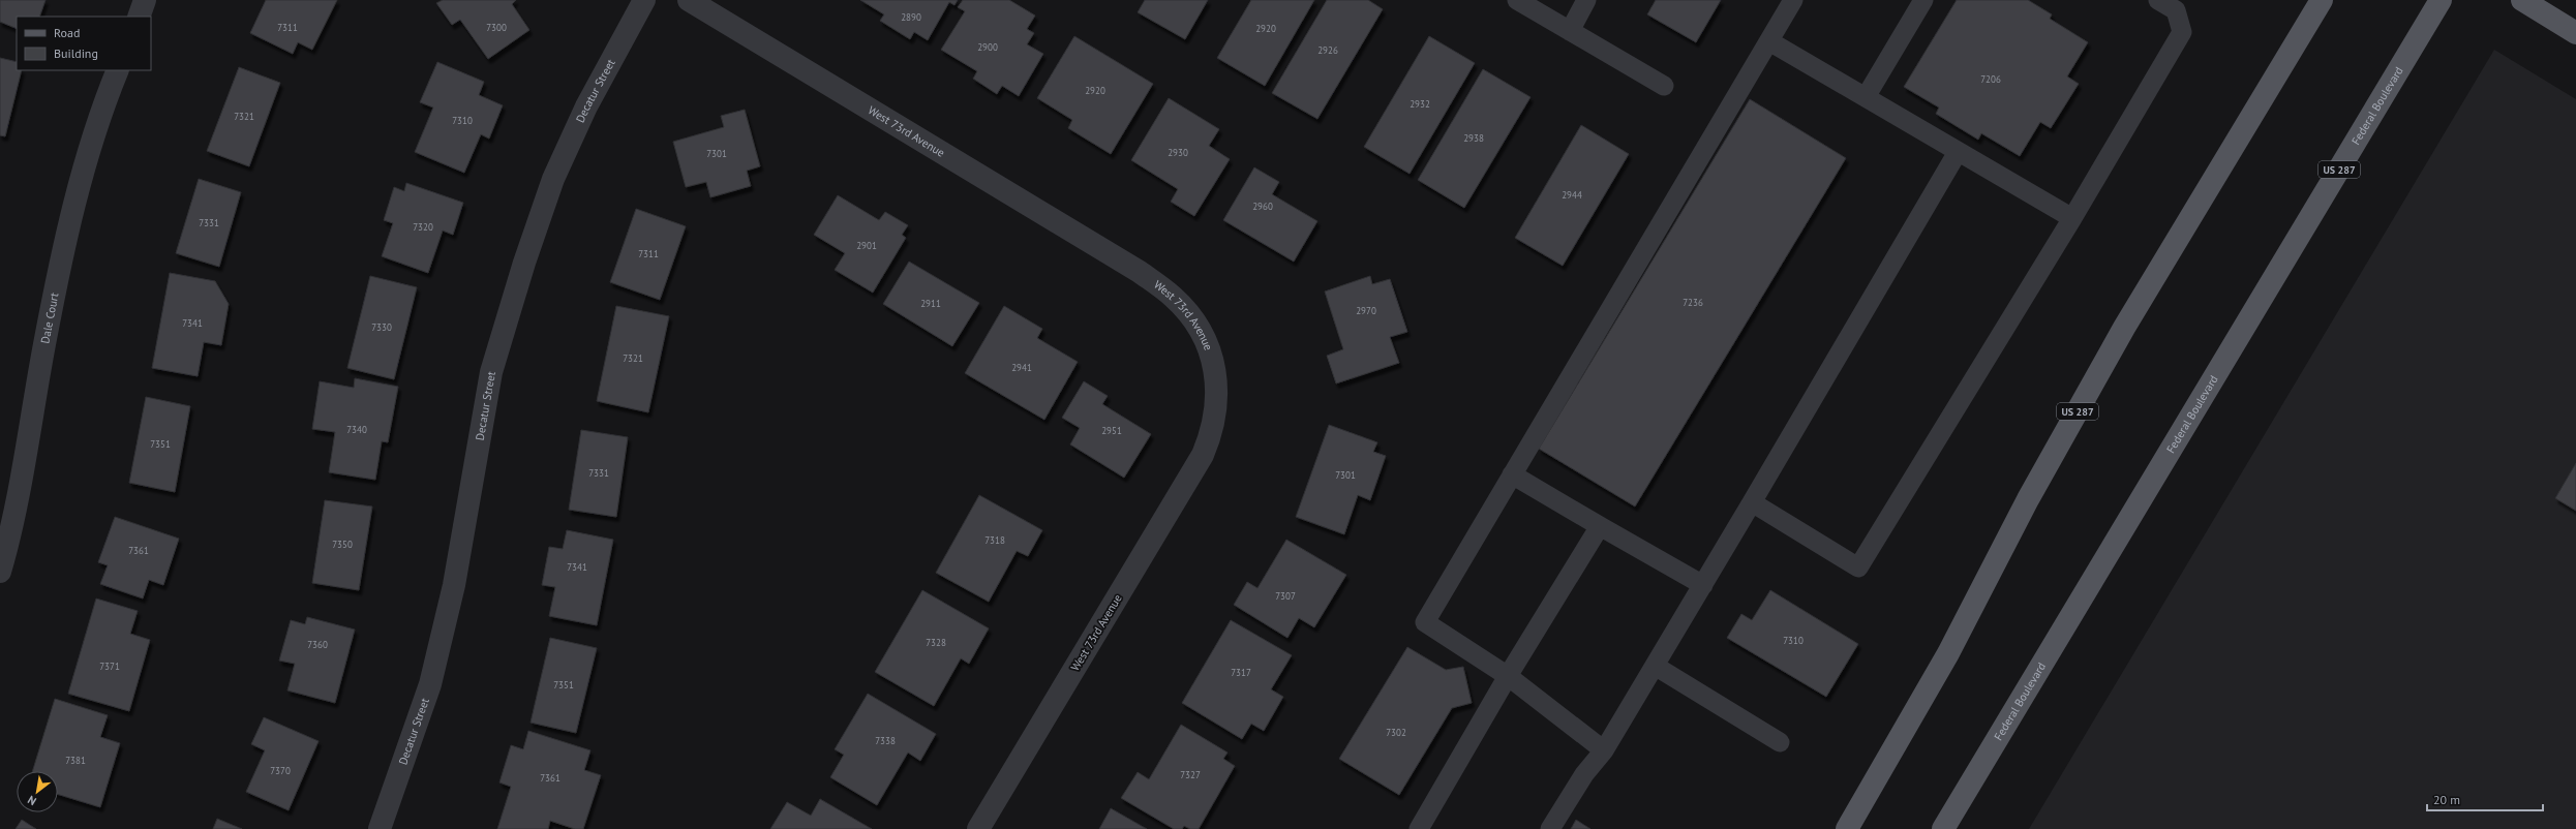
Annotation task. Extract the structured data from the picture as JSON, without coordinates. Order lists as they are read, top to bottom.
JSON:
{
  "streets": {
    "main road": ["Federal Boulevard", "US 287"],
    "street": ["Decatur Street", "West 73rd Avenue", "Dale Court"]
  },
  "house_numbers": [
    "2890",
    "7311",
    "7300",
    "2920",
    "2900",
    "2926",
    "7206",
    "2920",
    "2932",
    "7321",
    "7310",
    "2938",
    "2930",
    "7301",
    "2944",
    "2960",
    "7331",
    "7320",
    "2901",
    "7311",
    "7236",
    "2911",
    "2970",
    "7341",
    "7330",
    "7321",
    "2941",
    "7340",
    "2951",
    "7351",
    "7331",
    "7301",
    "7318",
    "7350",
    "7361",
    "7341",
    "7307",
    "7310",
    "7328",
    "7360",
    "7371",
    "7317",
    "7351",
    "7302",
    "7338",
    "7381",
    "7370",
    "7327",
    "7361"
  ],
  "legend": ["Road", "Building"],
  "scale_bar": "20 m",
  "north": "bottom left"
}
